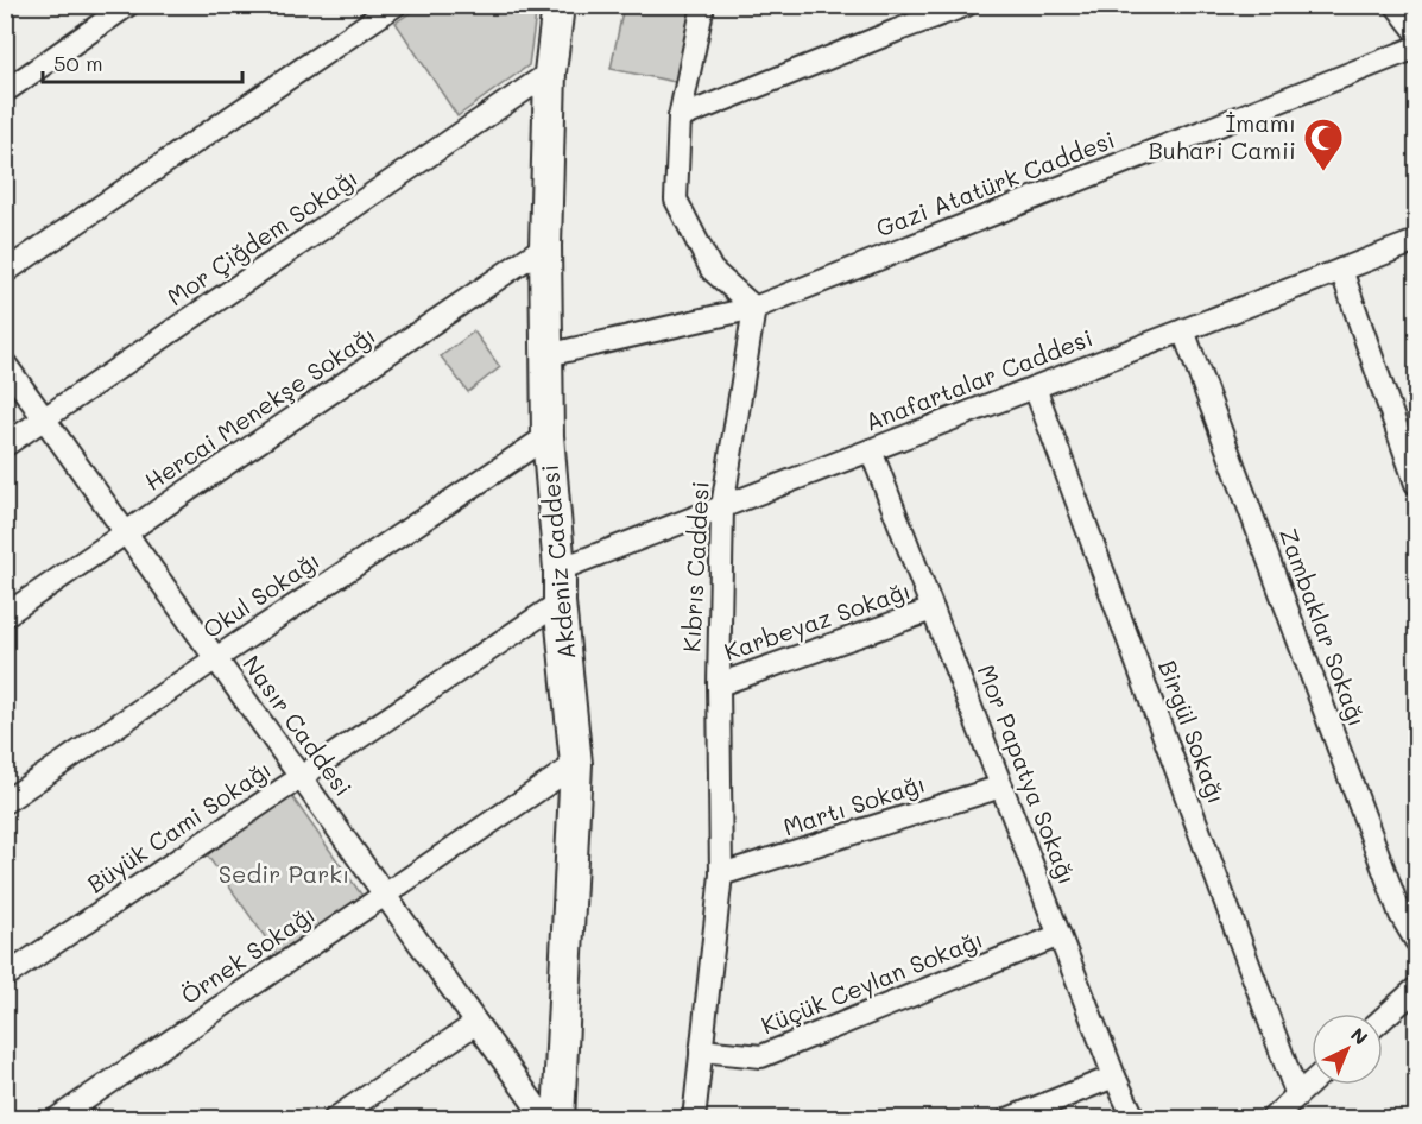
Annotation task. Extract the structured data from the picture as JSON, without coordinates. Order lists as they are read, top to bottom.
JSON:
{
  "streets": {
    "street": [
      "Gazi Atatürk Caddesi",
      "Mor Çiğdem Sokağı",
      "Anafartalar Caddesi",
      "Hercai Menekşe Sokağı",
      "Akdeniz Caddesi",
      "Kıbrıs Caddesi",
      "Okul Sokağı",
      "Karbeyaz Sokağı",
      "Zambaklar Sokağı",
      "Nasır Caddesi",
      "Birgül Sokağı",
      "Mor Papatya Sokağı",
      "Martı Sokağı",
      "Büyük Cami Sokağı",
      "Örnek Sokağı",
      "Küçük Ceylan Sokağı"
    ]
  },
  "crossings": [
    ["Gazi Atatürk Caddesi", "Akdeniz Caddesi"],
    ["Gazi Atatürk Caddesi", "Kıbrıs Caddesi"],
    ["Mor Çiğdem Sokağı", "Akdeniz Caddesi"],
    ["Mor Çiğdem Sokağı", "Nasır Caddesi"],
    ["Anafartalar Caddesi", "Akdeniz Caddesi"],
    ["Anafartalar Caddesi", "Kıbrıs Caddesi"],
    ["Anafartalar Caddesi", "Zambaklar Sokağı"],
    ["Anafartalar Caddesi", "Birgül Sokağı"],
    ["Anafartalar Caddesi", "Mor Papatya Sokağı"],
    ["Hercai Menekşe Sokağı", "Akdeniz Caddesi"],
    ["Hercai Menekşe Sokağı", "Nasır Caddesi"],
    ["Akdeniz Caddesi", "Okul Sokağı"],
    ["Akdeniz Caddesi", "Büyük Cami Sokağı"],
    ["Akdeniz Caddesi", "Örnek Sokağı"],
    ["Kıbrıs Caddesi", "Karbeyaz Sokağı"],
    ["Kıbrıs Caddesi", "Martı Sokağı"],
    ["Kıbrıs Caddesi", "Küçük Ceylan Sokağı"],
    ["Okul Sokağı", "Nasır Caddesi"],
    ["Karbeyaz Sokağı", "Mor Papatya Sokağı"],
    ["Nasır Caddesi", "Büyük Cami Sokağı"],
    ["Nasır Caddesi", "Örnek Sokağı"],
    ["Mor Papatya Sokağı", "Martı Sokağı"],
    ["Mor Papatya Sokağı", "Küçük Ceylan Sokağı"]
  ],
  "parks": ["Sedir Parkı"],
  "places": {
    "mosque": ["İmamı Buhari Camii"]
  },
  "scale_bar": "50 m",
  "north": "top right"
}
